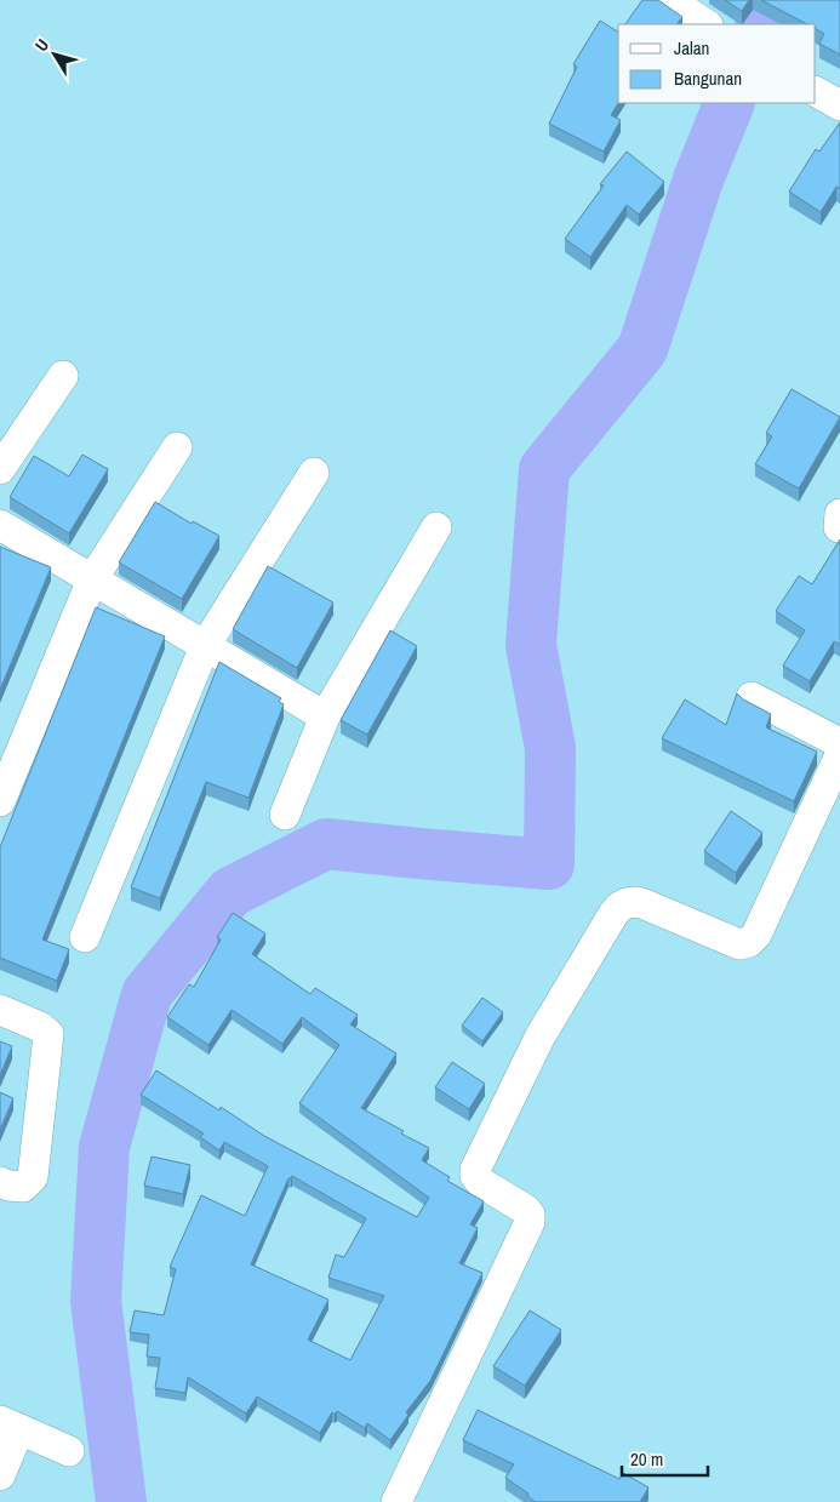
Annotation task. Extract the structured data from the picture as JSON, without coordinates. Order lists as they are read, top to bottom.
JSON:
{
  "legend": ["Jalan", "Bangunan"],
  "scale_bar": "20 m",
  "north": "top left"
}
